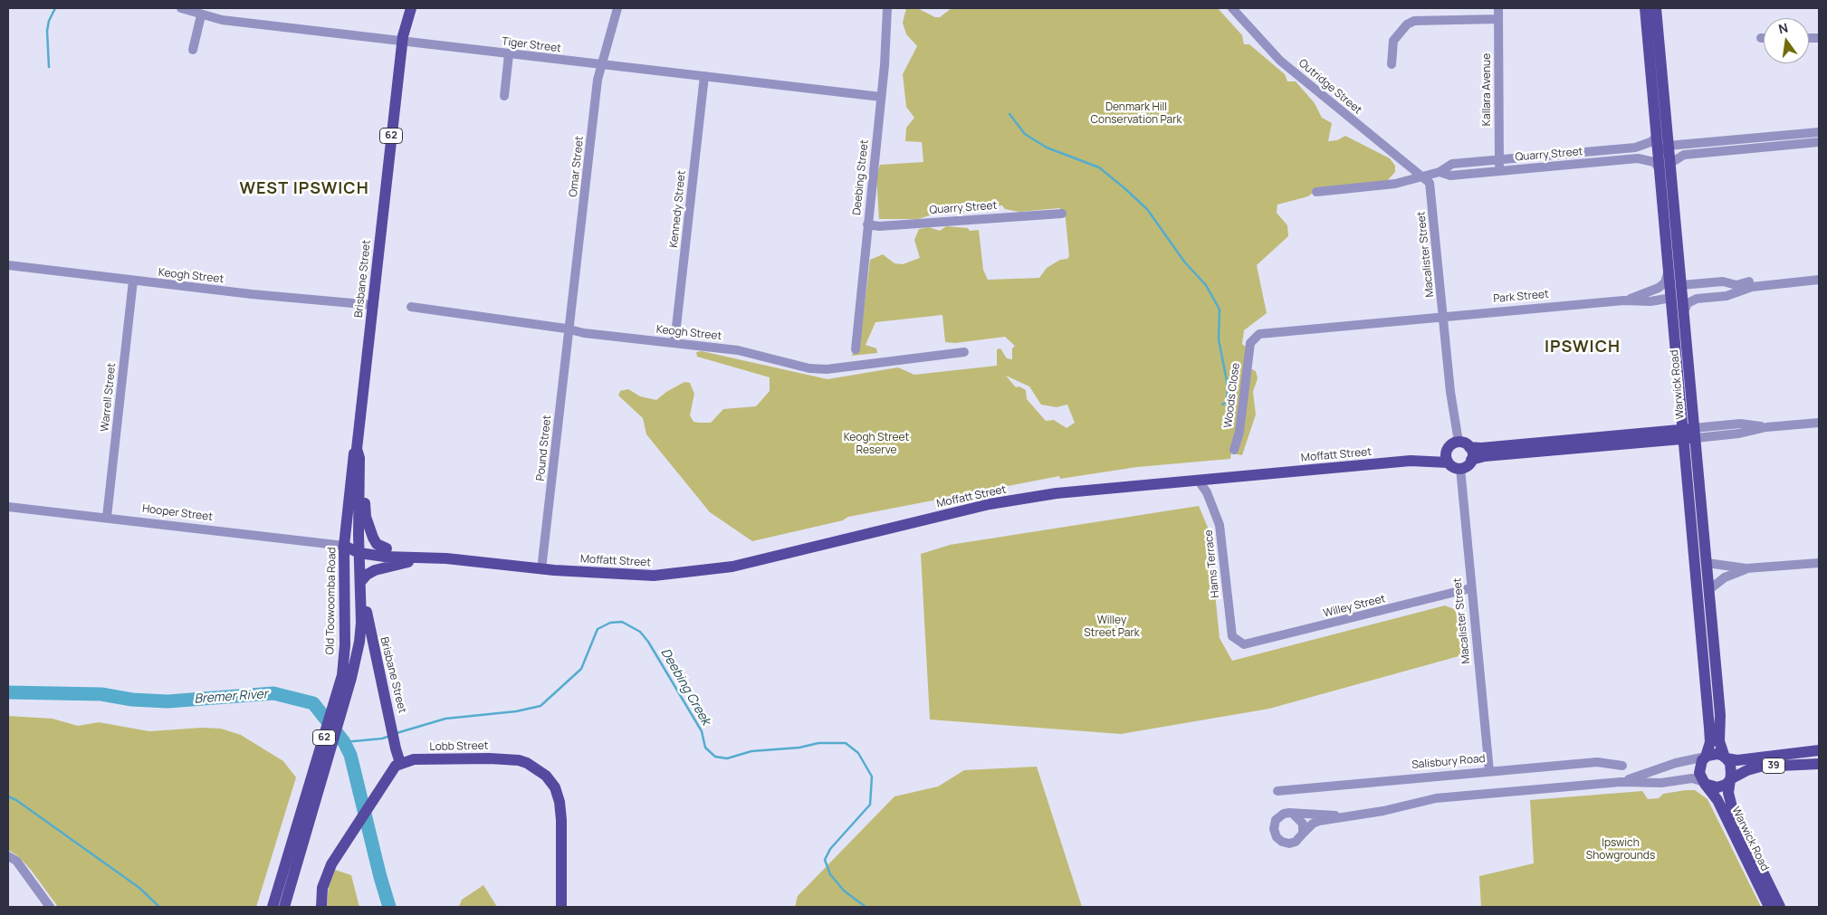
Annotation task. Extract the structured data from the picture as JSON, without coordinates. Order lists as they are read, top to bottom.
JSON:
{
  "streets": {
    "main road": [
      "62",
      "Brisbane Street",
      "Warwick Road",
      "Moffatt Street",
      "Hooper Street",
      "Old Toowoomba Road",
      "Lobb Street",
      "39"
    ],
    "street": [
      "Tiger Street",
      "Outridge Street",
      "Kallara Avenue",
      "Quarry Street",
      "Omar Street",
      "Deebing Street",
      "Kennedy Street",
      "Macalister Street",
      "Keogh Street",
      "Park Street",
      "Woods Close",
      "Warrell Street",
      "Pound Street",
      "Hams Terrace",
      "Willey Street",
      "Salisbury Road"
    ]
  },
  "crossings": [
    ["Tiger Street", "Omar Street"],
    ["Tiger Street", "Deebing Street"],
    ["Tiger Street", "Kennedy Street"],
    ["Tiger Street", "Brisbane Street"],
    ["Outridge Street", "Quarry Street"],
    ["Outridge Street", "Macalister Street"],
    ["Kallara Avenue", "Quarry Street"],
    ["Quarry Street", "Deebing Street"],
    ["Quarry Street", "Macalister Street"],
    ["Quarry Street", "Warwick Road"],
    ["Omar Street", "Keogh Street"],
    ["Omar Street", "Pound Street"],
    ["Kennedy Street", "Keogh Street"],
    ["Macalister Street", "Park Street"],
    ["Macalister Street", "Moffatt Street"],
    ["Macalister Street", "Willey Street"],
    ["Macalister Street", "Salisbury Road"],
    ["Keogh Street", "Brisbane Street"],
    ["Keogh Street", "Warrell Street"],
    ["Keogh Street", "Pound Street"],
    ["Brisbane Street", "Hooper Street"],
    ["Brisbane Street", "Old Toowoomba Road"],
    ["Brisbane Street", "Lobb Street"],
    ["Park Street", "Warwick Road"],
    ["Park Street", "Woods Close"],
    ["Warwick Road", "39"],
    ["Warrell Street", "Hooper Street"],
    ["Pound Street", "Moffatt Street"],
    ["Pound Street", "Hooper Street"],
    ["Moffatt Street", "Hooper Street"],
    ["Moffatt Street", "Hams Terrace"],
    ["Hooper Street", "Old Toowoomba Road"],
    ["Hams Terrace", "Willey Street"]
  ],
  "districts": ["WEST IPSWICH", "IPSWICH"],
  "water": ["Deebing Creek", "Bremer River"],
  "parks": [
    "Denmark Hill Conservation Park",
    "Keogh Street Reserve",
    "Willey Street Park",
    "Ipswich Showgrounds"
  ],
  "north": "top"
}
